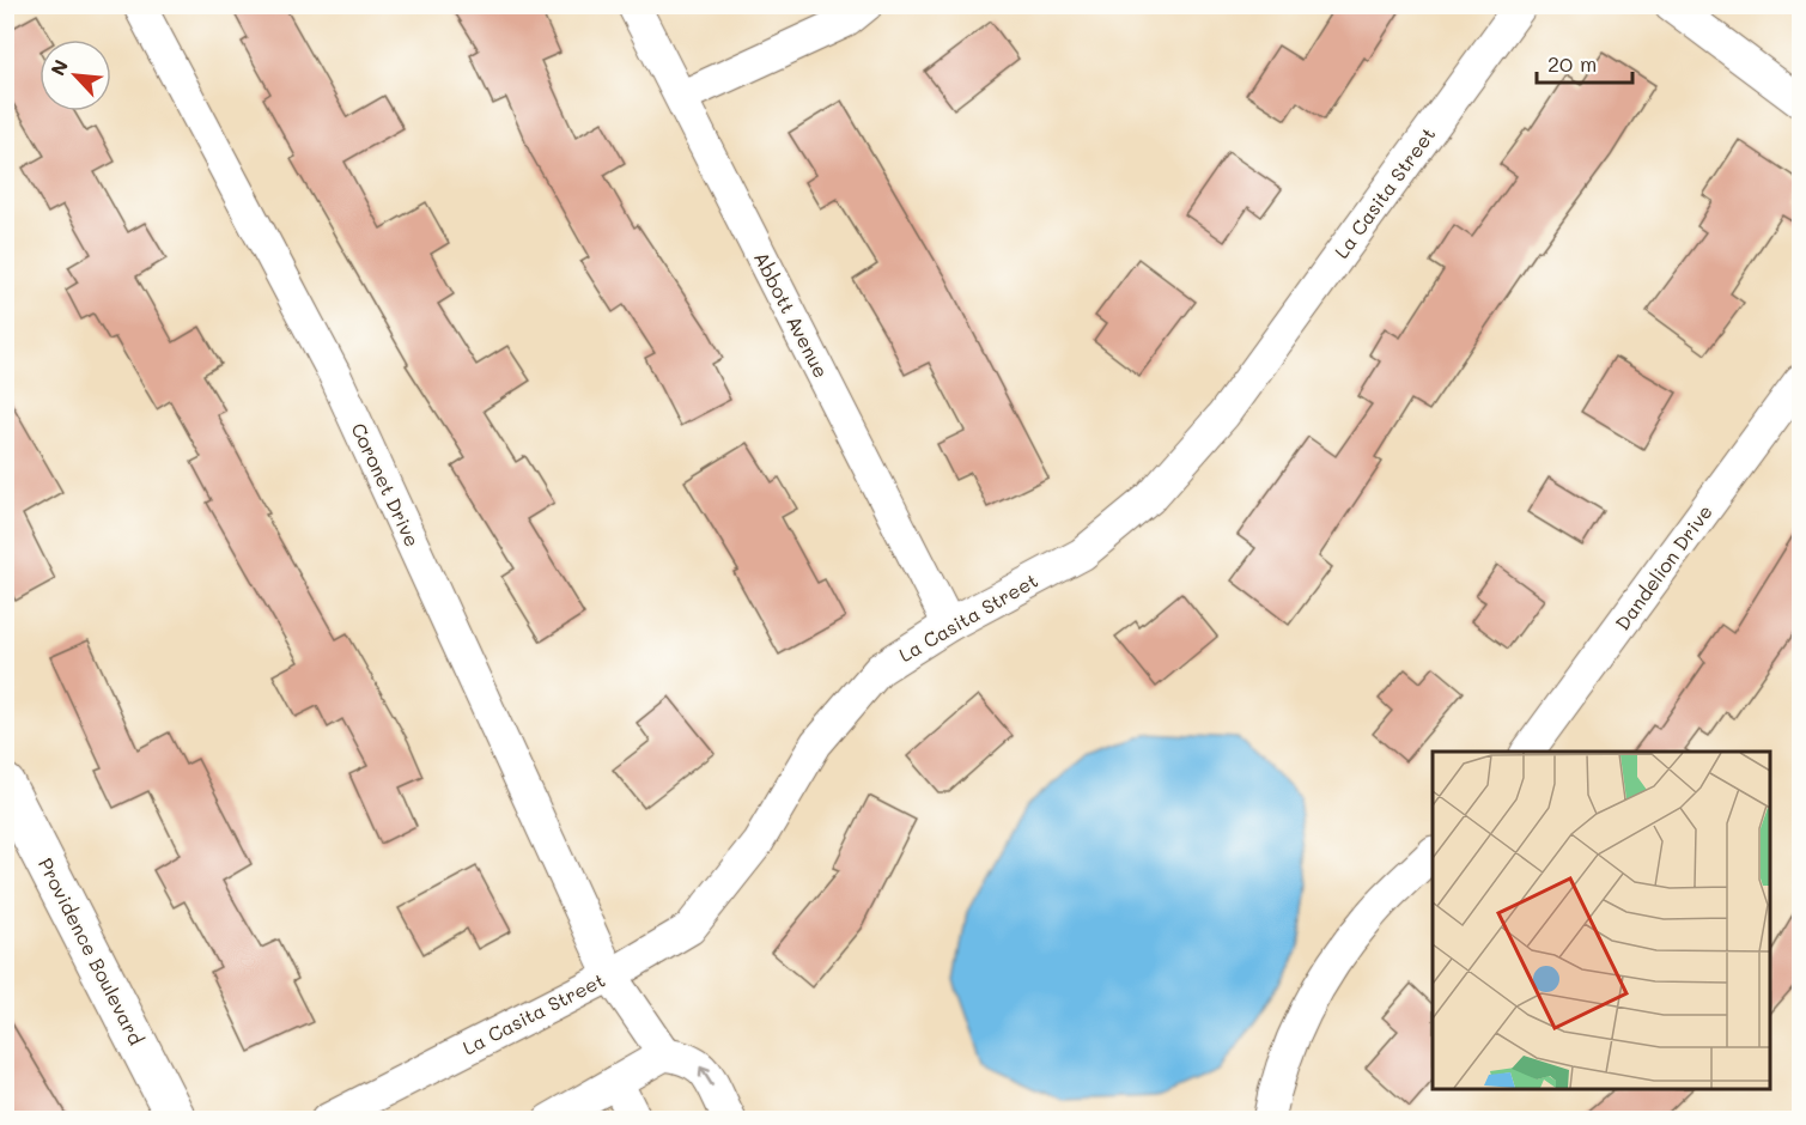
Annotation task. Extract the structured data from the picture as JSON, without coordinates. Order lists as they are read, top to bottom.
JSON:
{
  "streets": {
    "main road": ["Providence Boulevard"],
    "street": [
      "La Casita Street",
      "Abbott Avenue",
      "Coronet Drive",
      "Dandelion Drive"
    ]
  },
  "crossings": [
    ["La Casita Street", "Abbott Avenue"],
    ["La Casita Street", "Coronet Drive"]
  ],
  "scale_bar": "20 m",
  "north": "top left"
}
